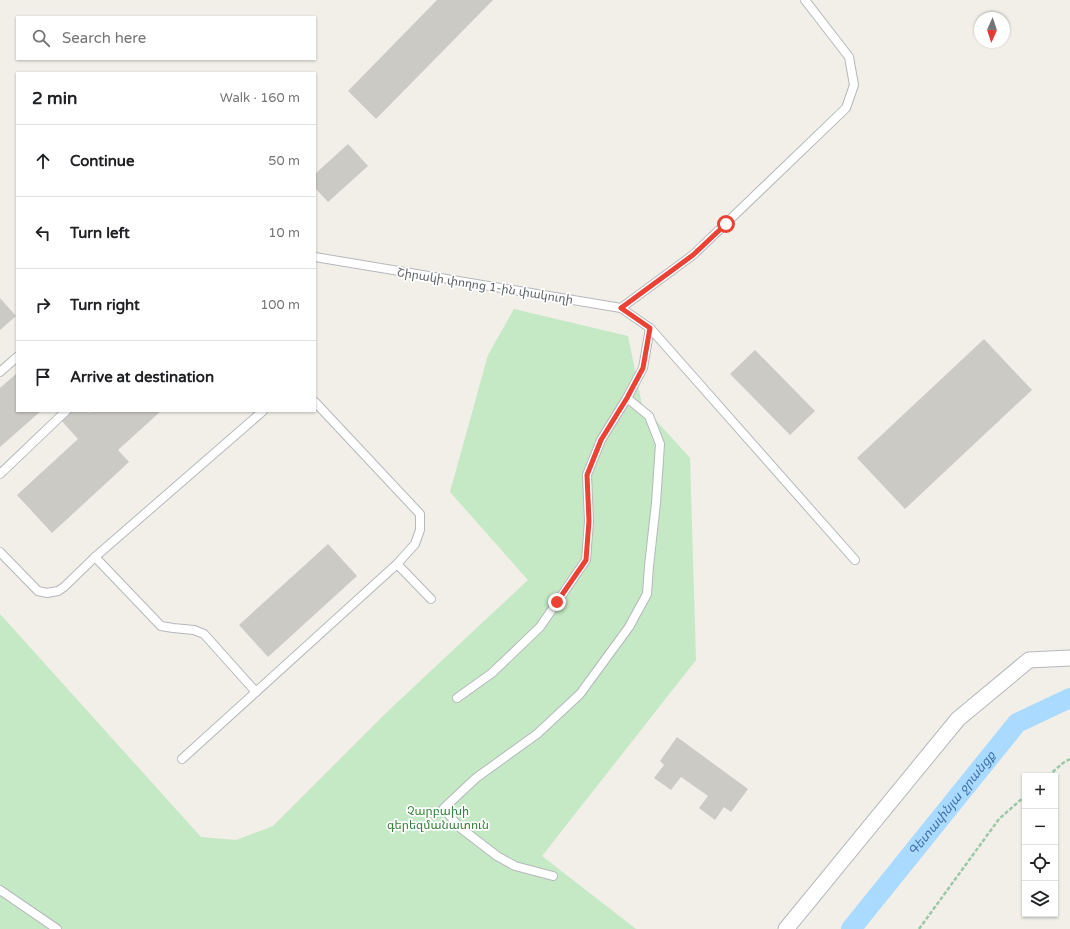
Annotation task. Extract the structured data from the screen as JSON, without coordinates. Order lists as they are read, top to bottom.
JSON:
{
  "streets": {
    "lane": ["Շիրակի փողոց 1-ին փակուղի"]
  },
  "water": ["Գետափնյա ջրանցք"],
  "parks": ["Չարբախի գերեզմանատուն"],
  "north": "bottom",
  "page": {
    "search": "Search here",
    "heading": ["2 min", "Walk · 160 m"],
    "list": [
      ["Continue", "50 m"],
      ["Turn left", "10 m"],
      ["Turn right", "100 m"],
      "Arrive at destination"
    ],
    "map_buttons": ["+", "−"]
  }
}
